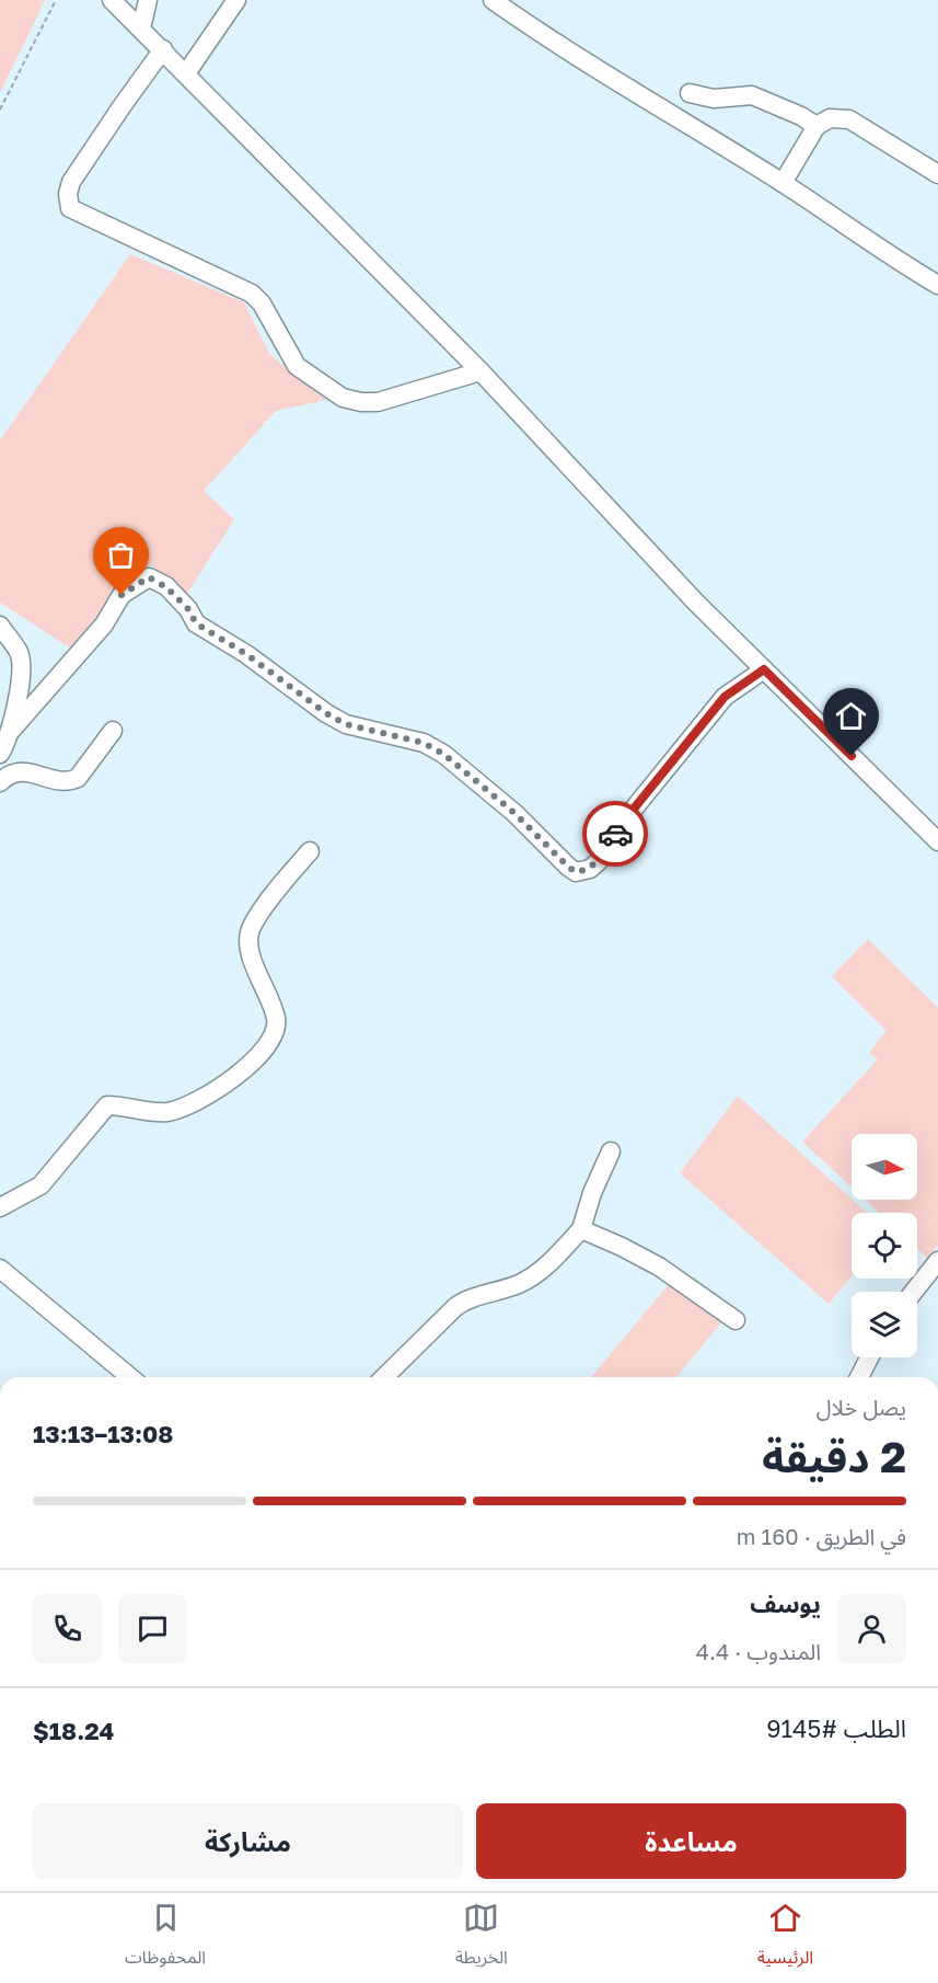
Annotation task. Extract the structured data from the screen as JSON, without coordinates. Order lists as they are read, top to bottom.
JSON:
{
  "north": "right",
  "page": {
    "heading": ["2 دقيقة", "يصل خلال", "13:08–13:13"],
    "panel": [
      "يوسف",
      "المندوب · 4.4",
      "الطلب #9145",
      "$18.24"
    ],
    "bar": "في الطريق · 160 m",
    "buttons": ["مساعدة", "مشاركة"],
    "tabs": ["الرئيسية", "الخريطة", "المحفوظات"]
  }
}
